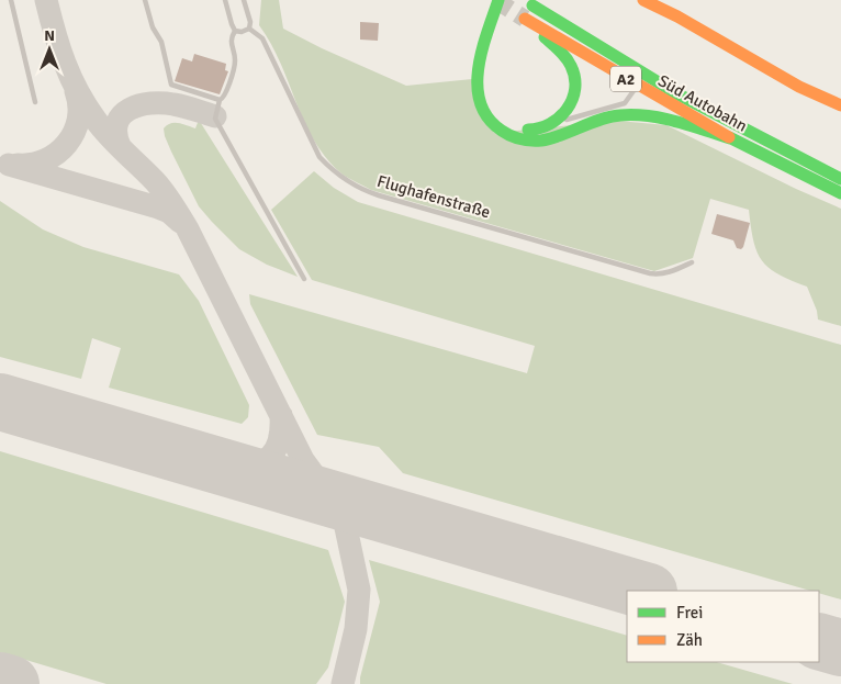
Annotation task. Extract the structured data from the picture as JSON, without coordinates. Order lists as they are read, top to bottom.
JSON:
{
  "streets": {
    "main road": ["A2", "Süd Autobahn"],
    "lane": ["Flughafenstraße"]
  },
  "legend": ["Frei", "Zäh"],
  "north": "top"
}
